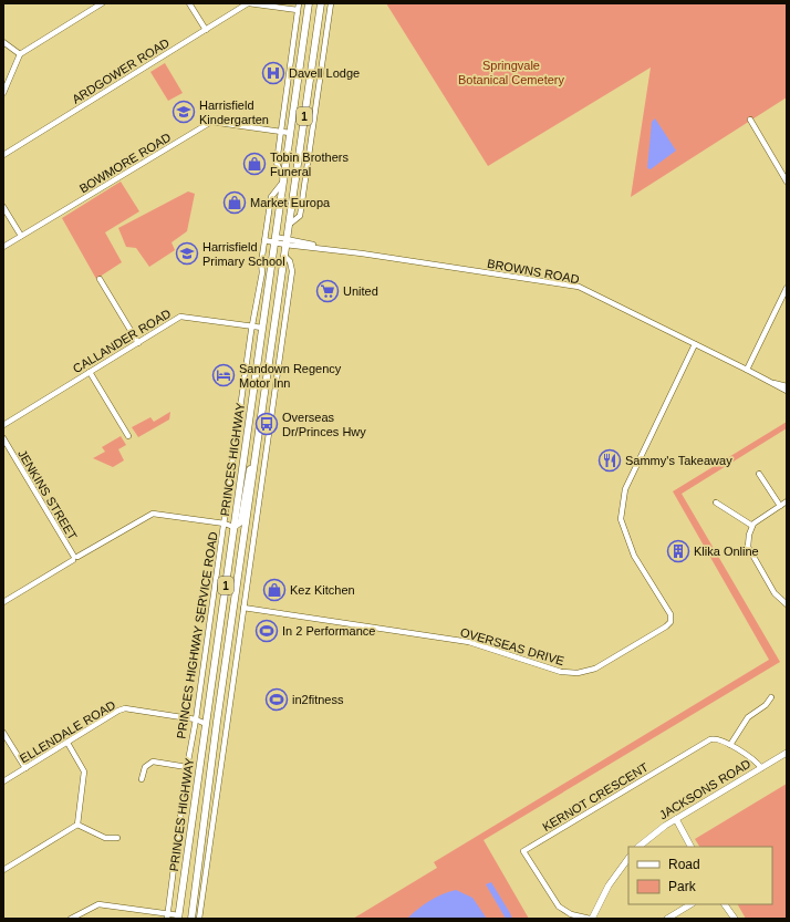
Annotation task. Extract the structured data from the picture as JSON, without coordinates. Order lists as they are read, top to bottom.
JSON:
{
  "streets": {
    "highway": ["1", "PRINCES HIGHWAY"],
    "main road": ["JACKSONS ROAD"],
    "street": [
      "ARDGOWER ROAD",
      "BOWMORE ROAD",
      "BROWNS ROAD",
      "CALLANDER ROAD",
      "JENKINS STREET",
      "PRINCES HIGHWAY SERVICE ROAD",
      "OVERSEAS DRIVE",
      "ELLENDALE ROAD",
      "KERNOT CRESCENT"
    ]
  },
  "crossings": [
    ["BOWMORE ROAD", "PRINCES HIGHWAY"],
    ["BROWNS ROAD", "PRINCES HIGHWAY"],
    ["BROWNS ROAD", "PRINCES HIGHWAY SERVICE ROAD"],
    ["BROWNS ROAD", "OVERSEAS DRIVE"],
    ["CALLANDER ROAD", "PRINCES HIGHWAY"],
    ["CALLANDER ROAD", "PRINCES HIGHWAY SERVICE ROAD"],
    ["PRINCES HIGHWAY", "PRINCES HIGHWAY SERVICE ROAD"],
    ["PRINCES HIGHWAY", "ELLENDALE ROAD"],
    ["PRINCES HIGHWAY SERVICE ROAD", "ELLENDALE ROAD"],
    ["JACKSONS ROAD", "KERNOT CRESCENT"]
  ],
  "parks": ["Springvale Botanical Cemetery"],
  "places": {
    "hospital": ["Davell Lodge"],
    "school or university": ["Harrisfield Kindergarten", "Harrisfield Primary School"],
    "shop": ["Tobin Brothers Funeral", "Market Europa", "Kez Kitchen"],
    "supermarket": ["United"],
    "hotel": ["Sandown Regency Motor Inn"],
    "bus stop": ["Overseas Dr/Princes Hwy"],
    "restaurant": ["Sammy's Takeaway"],
    "building": ["Klika Online"],
    "sports": ["In 2 Performance", "in2fitness"]
  },
  "legend": ["Road", "Park"]
}
